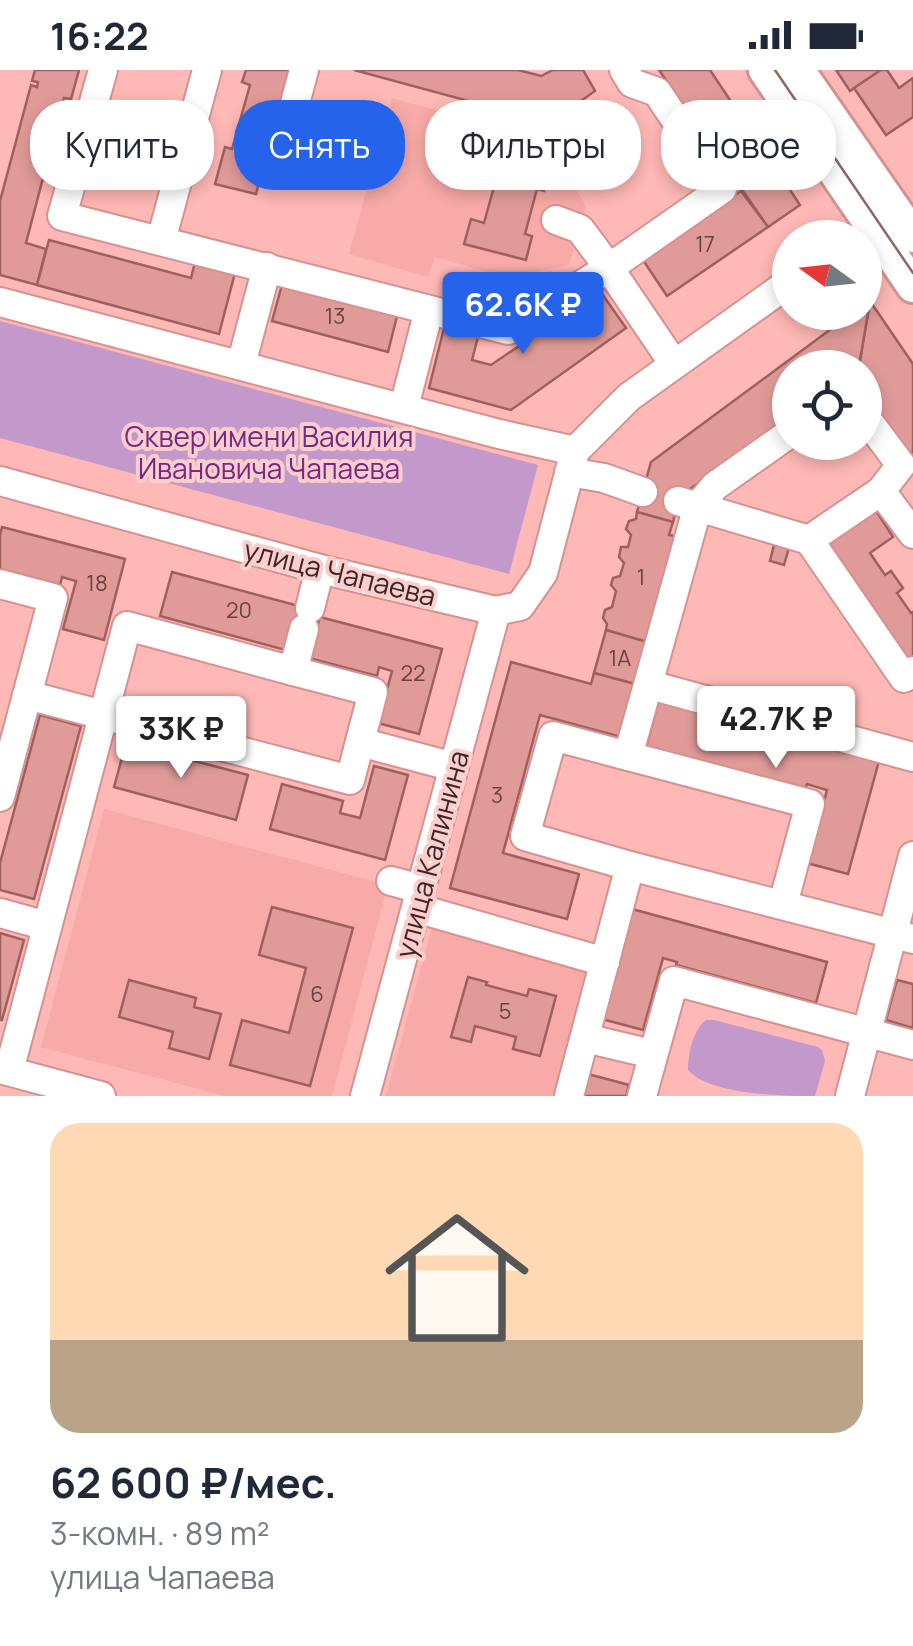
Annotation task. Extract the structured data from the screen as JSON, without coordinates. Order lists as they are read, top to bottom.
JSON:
{
  "streets": {
    "street": ["улица Чапаева", "улица Калинина"]
  },
  "crossings": [
    ["улица Чапаева", "улица Калинина"]
  ],
  "parks": ["Сквер имени Василия Ивановича Чапаева"],
  "house_numbers": [
    "17",
    "13",
    "1",
    "18",
    "20",
    "1А",
    "22",
    "3",
    "6",
    "5"
  ],
  "north": "left",
  "page": {
    "status": "16:22",
    "chip": [
      "Купить",
      "Снять",
      "Фильтры",
      "Новое"
    ],
    "price": ["62.6K ₽", "42.7K ₽", "33K ₽"],
    "list": [
      {
        "name": "62 600 ₽/мес.",
        "note": "3-комн. · 89 m² · улица Чапаева"
      }
    ]
  }
}
